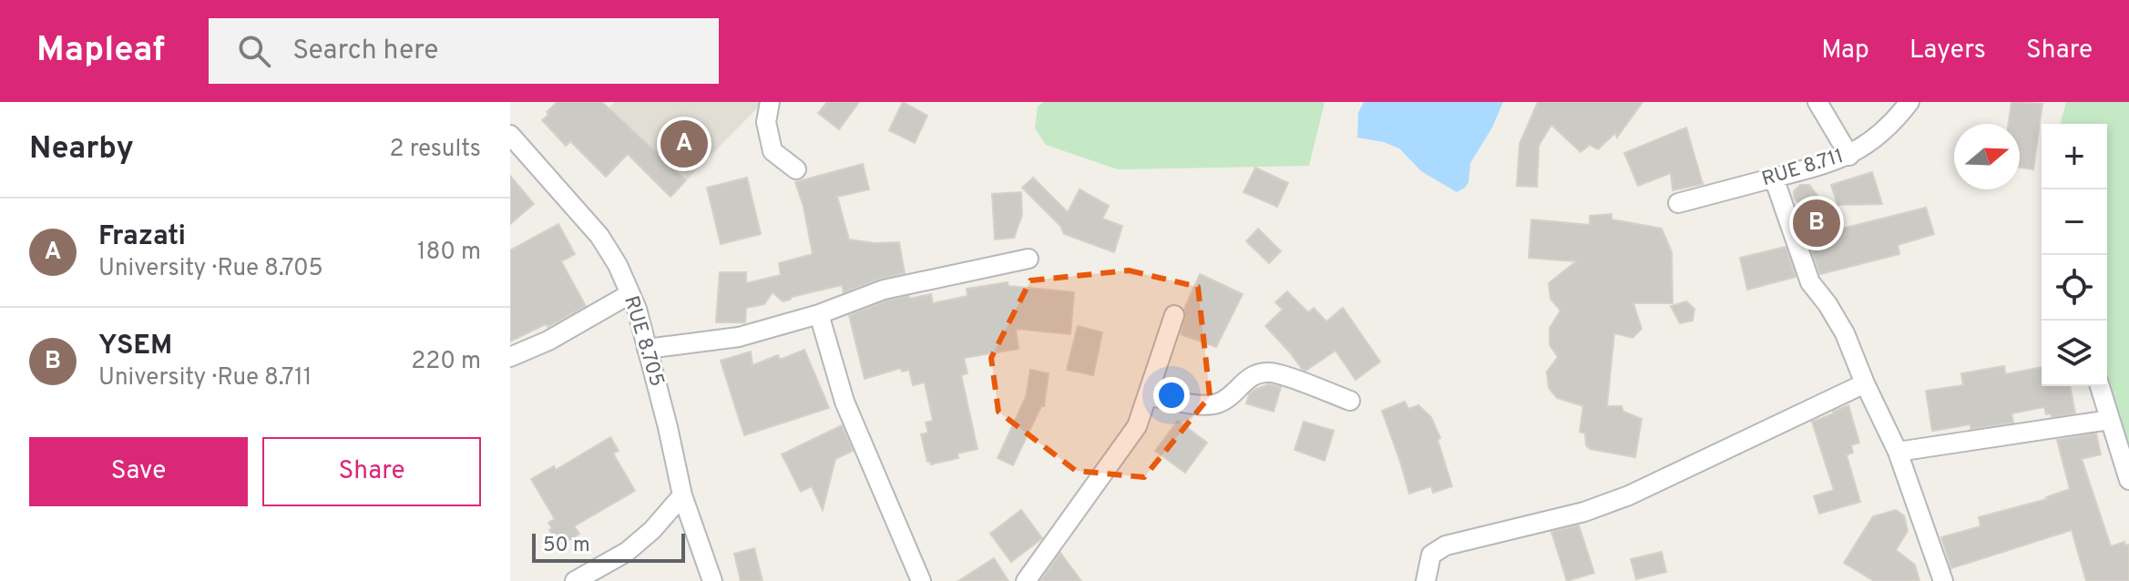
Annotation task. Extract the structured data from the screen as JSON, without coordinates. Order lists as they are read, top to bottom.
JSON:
{
  "streets": {
    "street": ["RUE 8.711", "RUE 8.705"]
  },
  "scale_bar": "50 m",
  "north": "right",
  "page": {
    "header": "Mapleaf",
    "search": "Search here",
    "nav": ["Map", "Layers", "Share"],
    "heading": ["Nearby", "2 results"],
    "pins": ["A", "B"],
    "map_buttons": ["+", "−"],
    "list": [
      {
        "mark": "A",
        "name": "Frazati",
        "note": "University · Rue 8.705",
        "value": "180 m"
      },
      {
        "mark": "B",
        "name": "YSEM",
        "note": "University · Rue 8.711",
        "value": "220 m"
      }
    ],
    "buttons": ["Save", "Share"],
    "scale": "50 m"
  }
}
